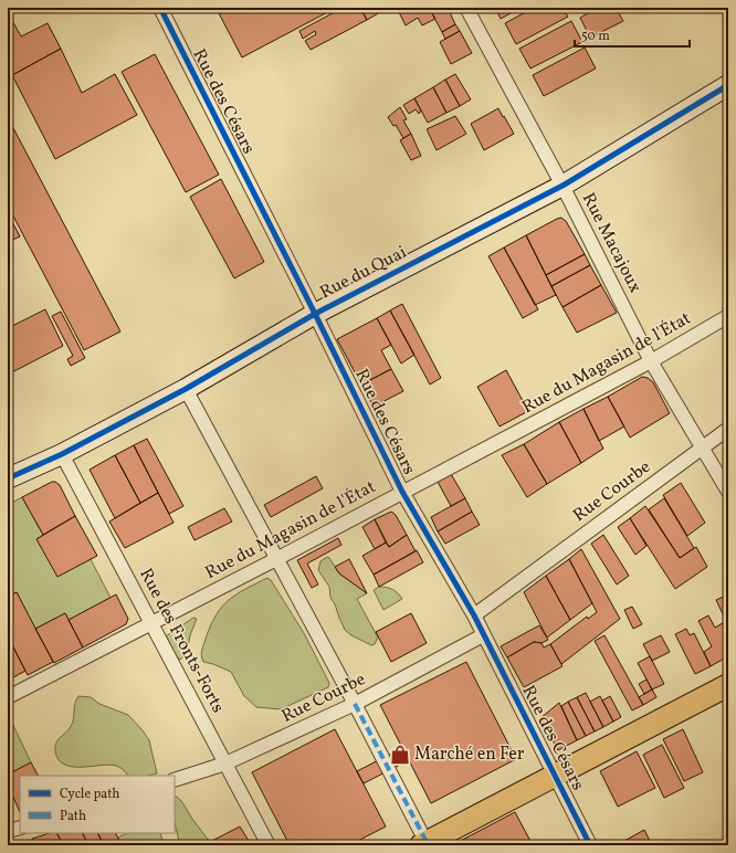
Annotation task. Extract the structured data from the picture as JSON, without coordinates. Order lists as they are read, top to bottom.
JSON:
{
  "streets": {
    "street": [
      "Rue des Césars",
      "Rue Macajoux",
      "Rue du Quai",
      "Rue du Magasin de l'État",
      "Rue Courbe",
      "Rue des Fronts-Forts"
    ]
  },
  "crossings": [
    ["Rue des Césars", "Rue du Quai"],
    ["Rue des Césars", "Rue du Magasin de l'État"],
    ["Rue des Césars", "Rue Courbe"],
    ["Rue Macajoux", "Rue du Quai"],
    ["Rue Macajoux", "Rue du Magasin de l'État"],
    ["Rue Macajoux", "Rue Courbe"],
    ["Rue du Quai", "Rue des Fronts-Forts"],
    ["Rue du Magasin de l'État", "Rue des Fronts-Forts"],
    ["Rue Courbe", "Rue des Fronts-Forts"]
  ],
  "places": {
    "shop": ["Marché en Fer"]
  },
  "legend": ["Cycle path", "Path"],
  "scale_bar": "50 m"
}
